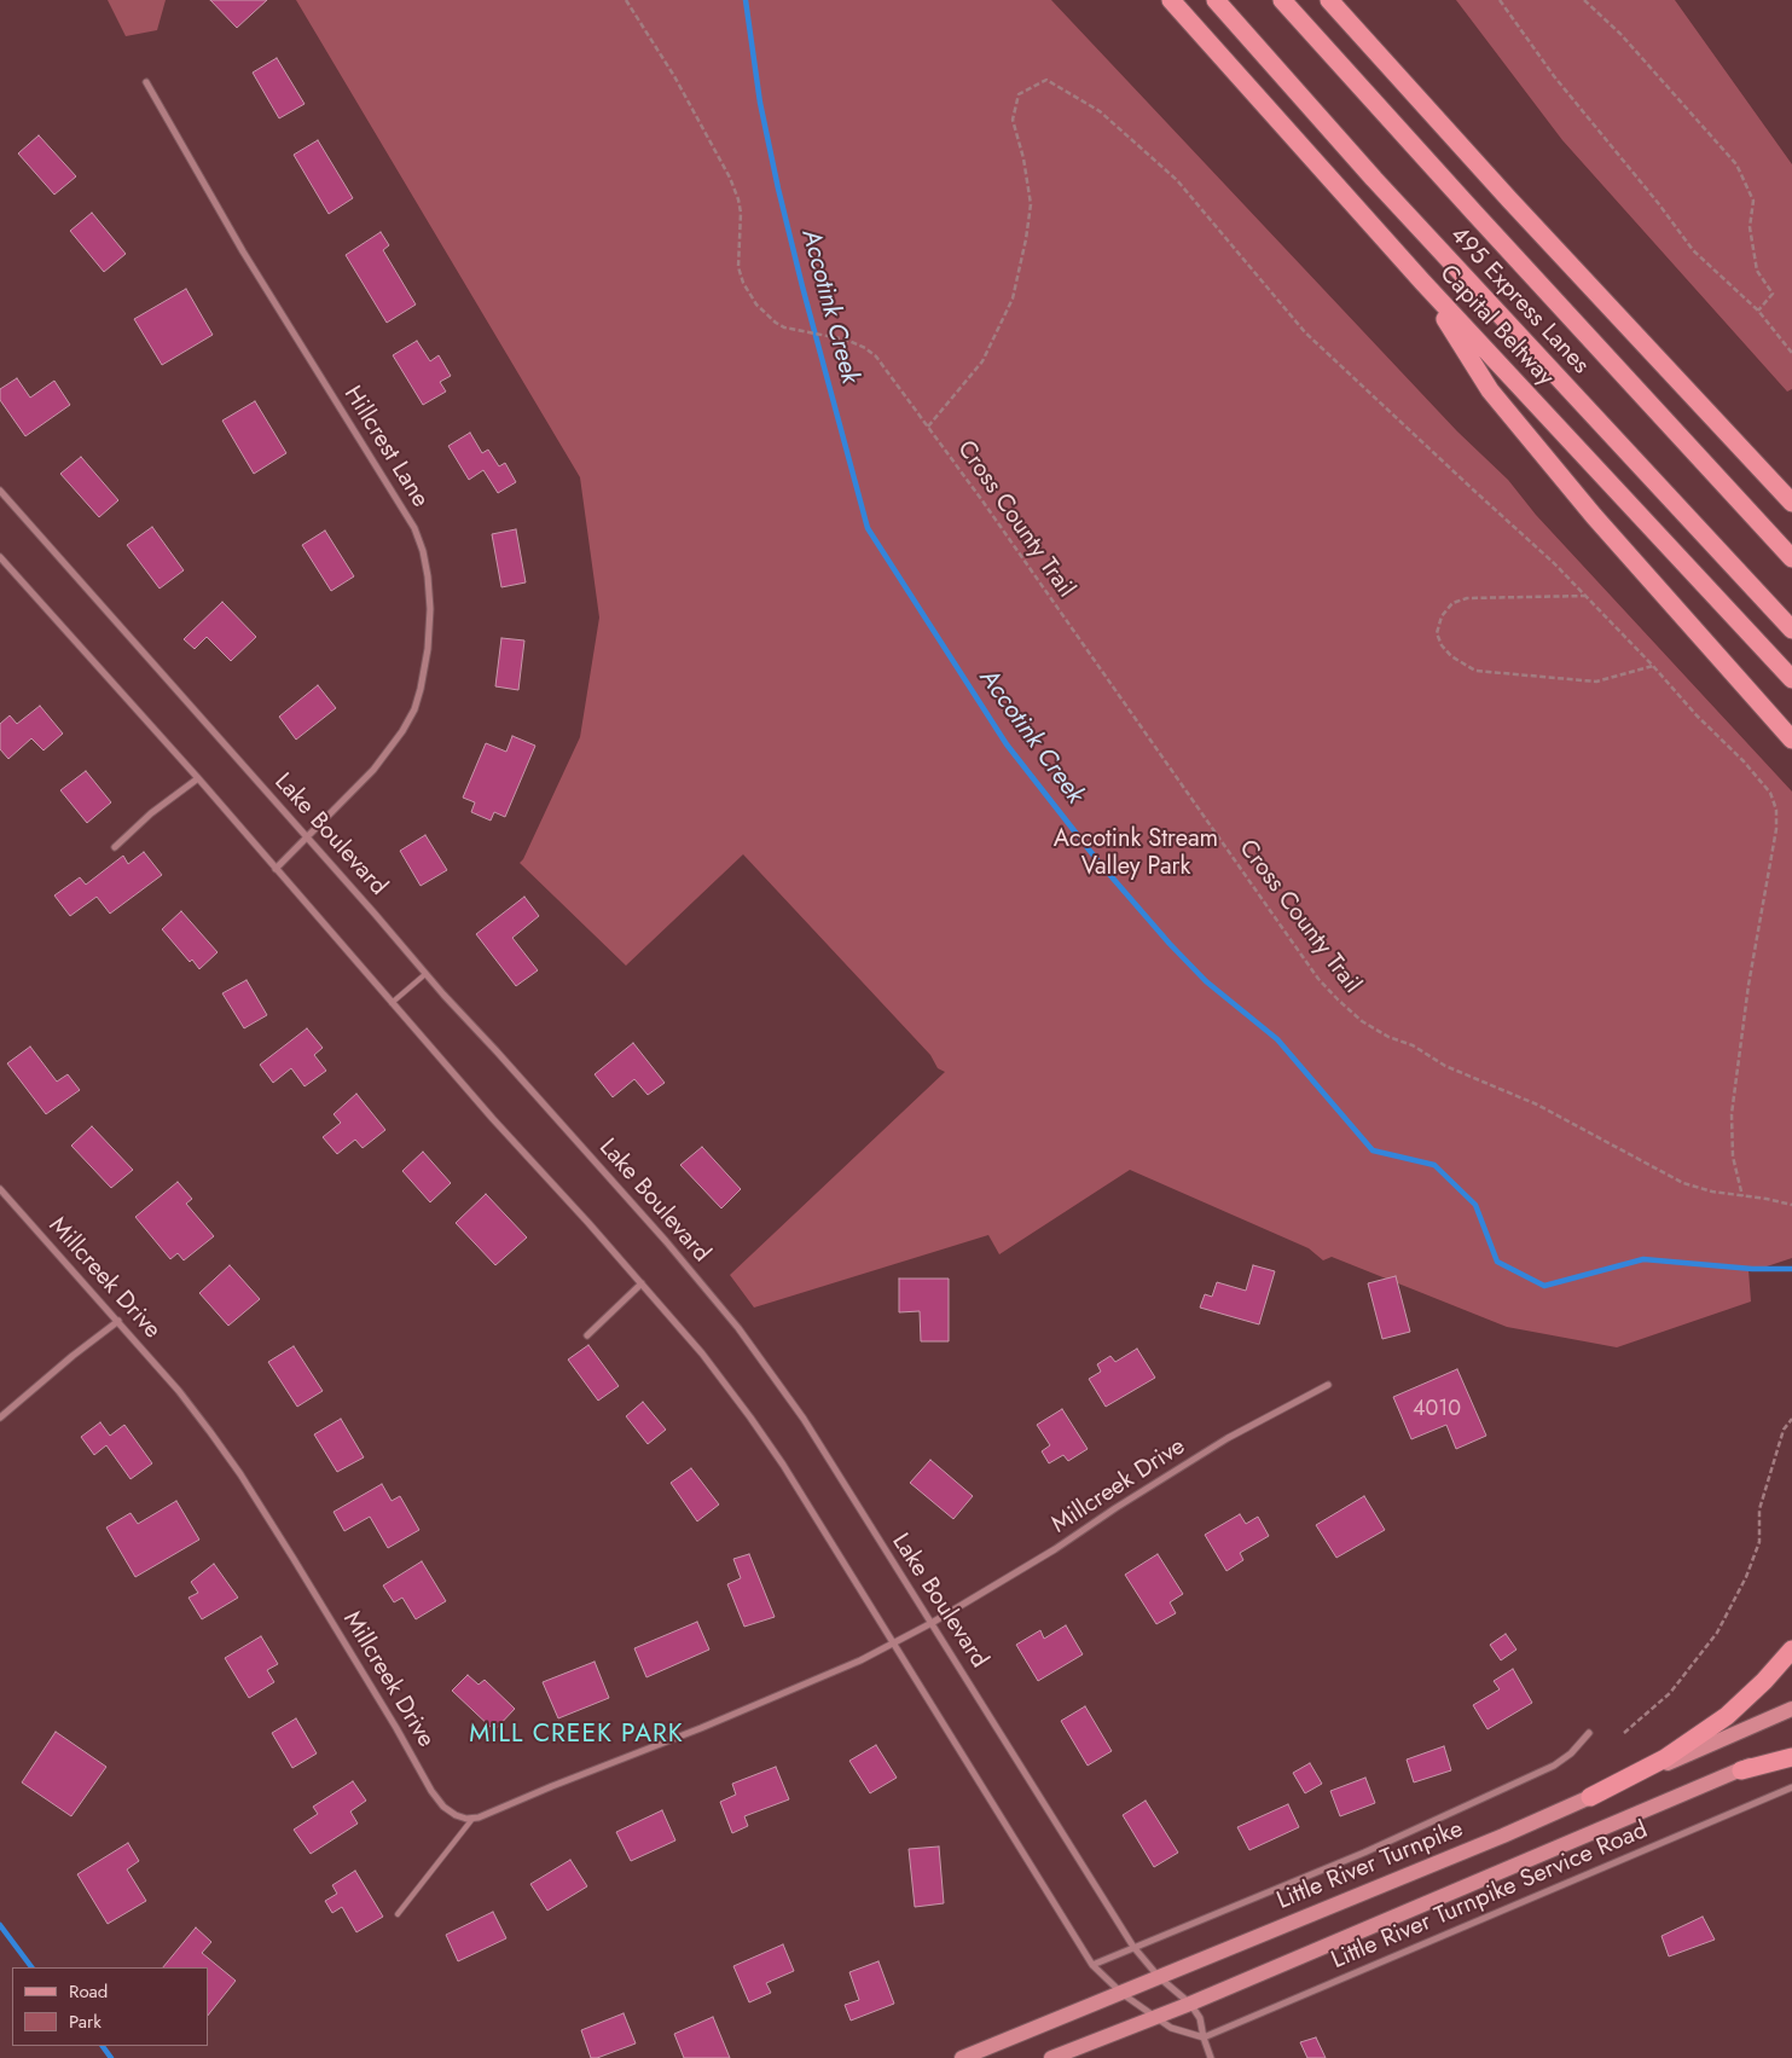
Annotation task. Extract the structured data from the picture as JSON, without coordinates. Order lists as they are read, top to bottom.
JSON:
{
  "streets": {
    "highway": ["495 Express Lanes", "Capital Beltway"],
    "main road": ["Little River Turnpike"],
    "street": [
      "Hillcrest Lane",
      "Lake Boulevard",
      "Millcreek Drive",
      "Little River Turnpike Service Road"
    ],
    "path": ["Cross County Trail"]
  },
  "crossings": [
    ["Hillcrest Lane", "Lake Boulevard"],
    ["Lake Boulevard", "Millcreek Drive"],
    ["Lake Boulevard", "Little River Turnpike"]
  ],
  "districts": ["MILL CREEK PARK"],
  "water": ["Accotink Creek"],
  "parks": ["Accotink Stream Valley Park"],
  "house_numbers": ["4010"],
  "legend": ["Road", "Park"]
}
